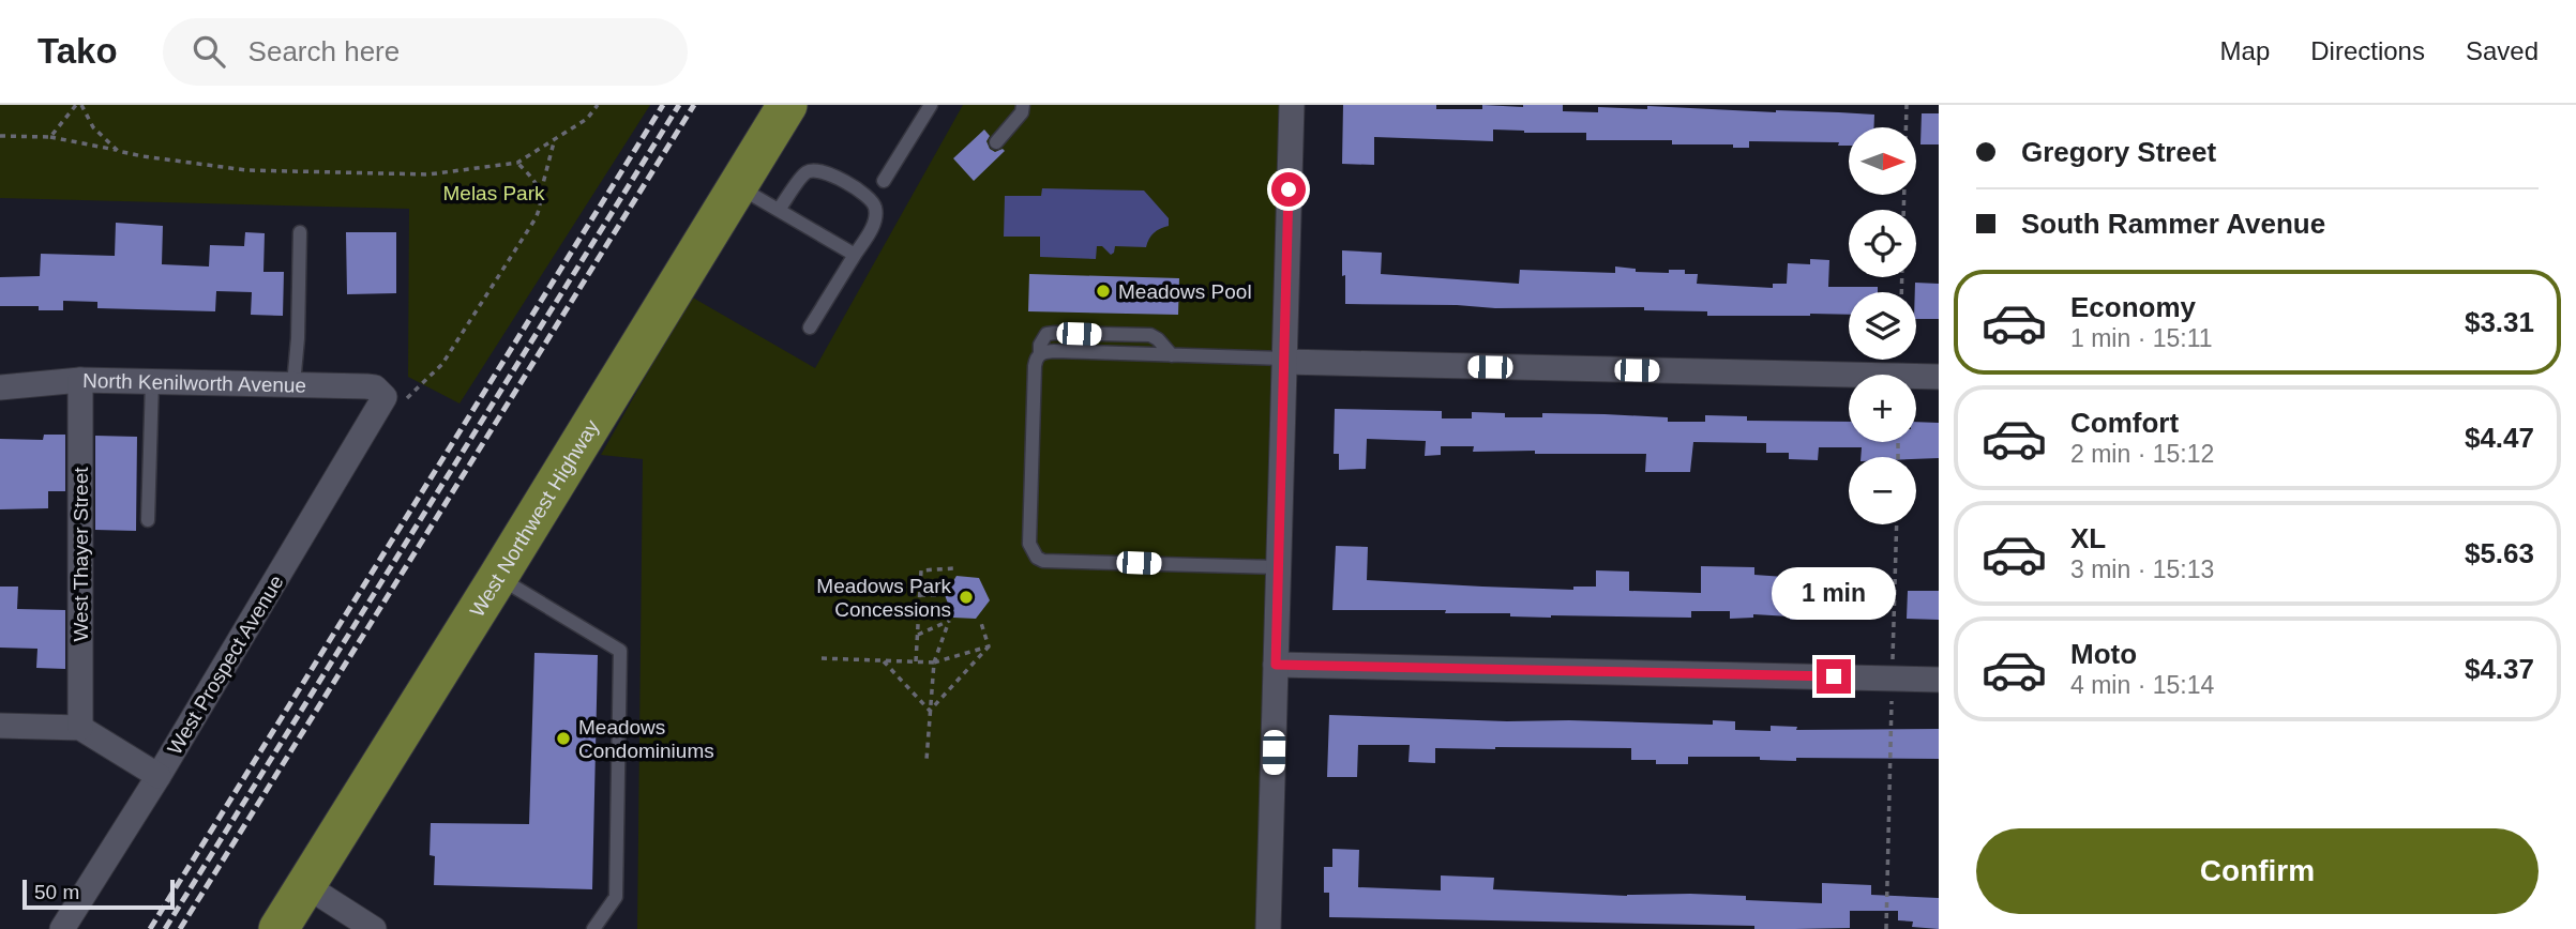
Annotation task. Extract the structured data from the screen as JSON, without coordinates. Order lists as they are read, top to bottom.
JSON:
{
  "streets": {
    "main road": ["West Northwest Highway"],
    "street": ["North Kenilworth Avenue", "West Thayer Street", "West Prospect Avenue"]
  },
  "crossings": [
    ["North Kenilworth Avenue", "West Thayer Street"],
    ["North Kenilworth Avenue", "West Prospect Avenue"]
  ],
  "parks": ["Melas Park"],
  "places": ["Meadows Pool", "Meadows Park Concessions", "Meadows Condominiums"],
  "scale_bar": "50 m",
  "north": "right",
  "page": {
    "header": "Tako",
    "search": "Search here",
    "nav": ["Map", "Directions", "Saved"],
    "banner": ["Gregory Street", "South Rammer Avenue"],
    "map_buttons": ["+", "−"],
    "list": [
      {
        "name": "Economy",
        "note": "1 min · 15:11",
        "value": "$3.31"
      },
      {
        "name": "Comfort",
        "note": "2 min · 15:12",
        "value": "$4.47"
      },
      {
        "name": "XL",
        "note": "3 min · 15:13",
        "value": "$5.63"
      },
      {
        "name": "Moto",
        "note": "4 min · 15:14",
        "value": "$4.37"
      }
    ],
    "bubble": "1 min",
    "buttons": "Confirm",
    "scale": "50 m"
  }
}
